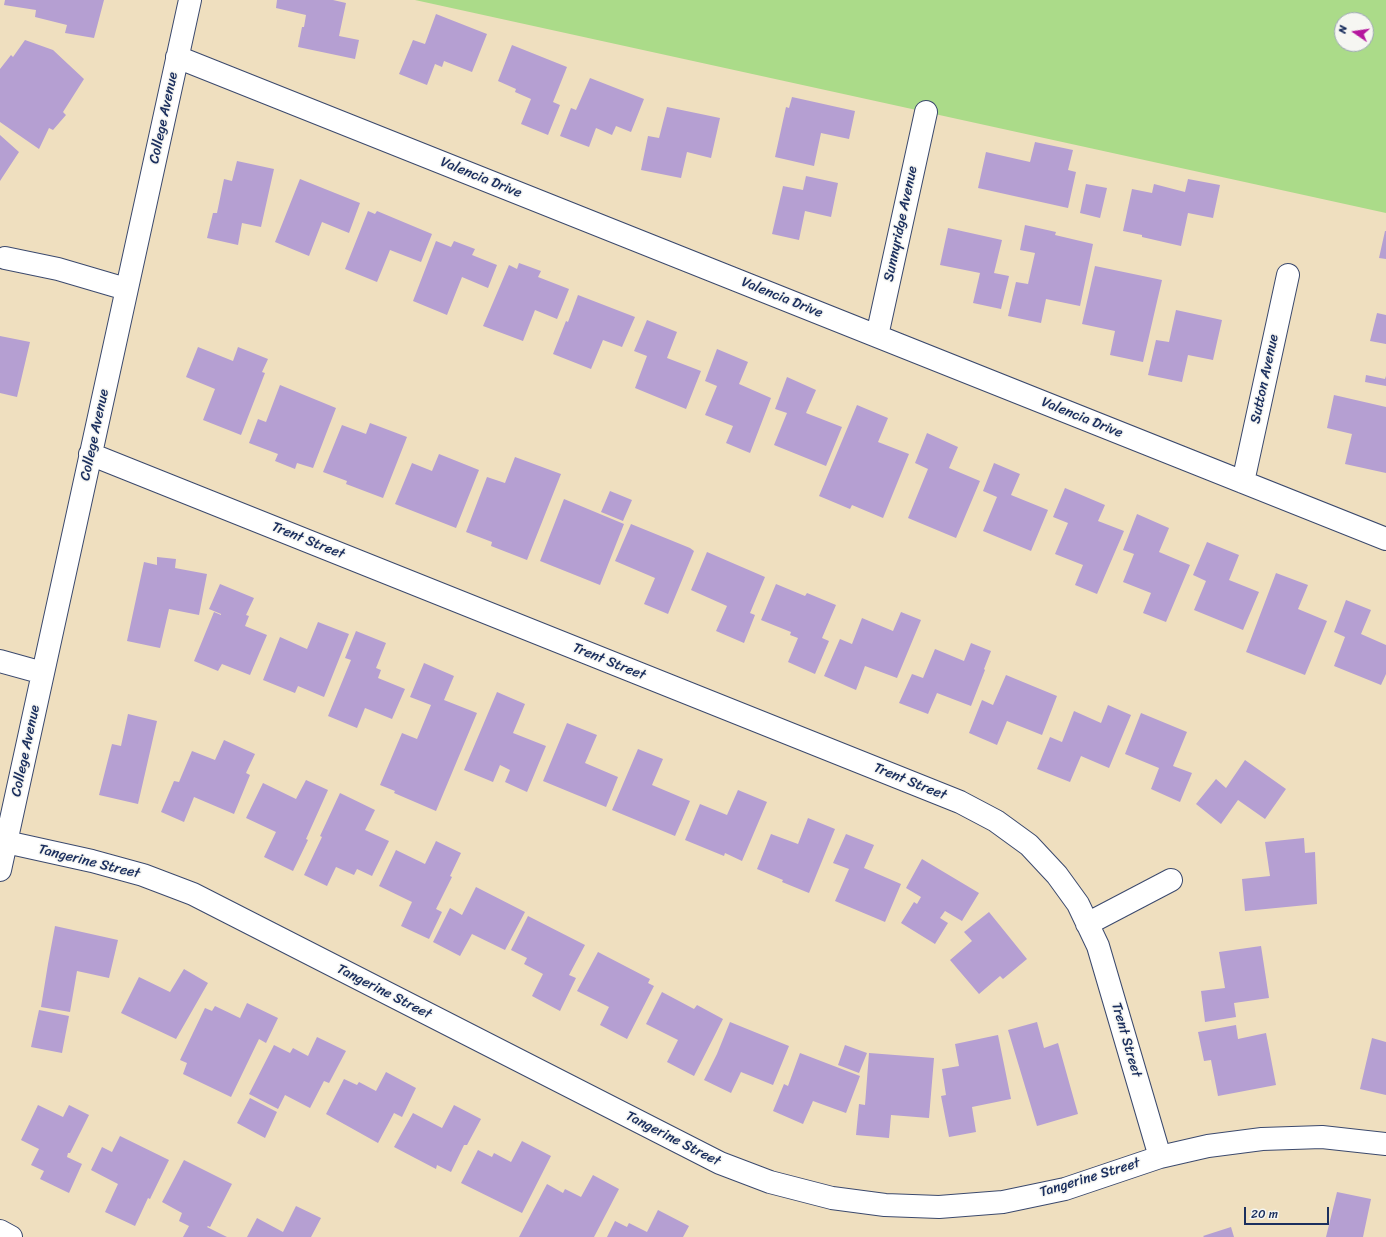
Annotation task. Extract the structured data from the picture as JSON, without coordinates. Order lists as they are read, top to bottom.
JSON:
{
  "streets": {
    "street": [
      "College Avenue",
      "Valencia Drive",
      "Sunnyridge Avenue",
      "Sutton Avenue",
      "Trent Street",
      "Tangerine Street"
    ]
  },
  "crossings": [
    ["College Avenue", "Valencia Drive"],
    ["College Avenue", "Trent Street"],
    ["College Avenue", "Tangerine Street"],
    ["Valencia Drive", "Sunnyridge Avenue"],
    ["Valencia Drive", "Sutton Avenue"],
    ["Trent Street", "Tangerine Street"]
  ],
  "scale_bar": "20 m",
  "north": "left"
}
